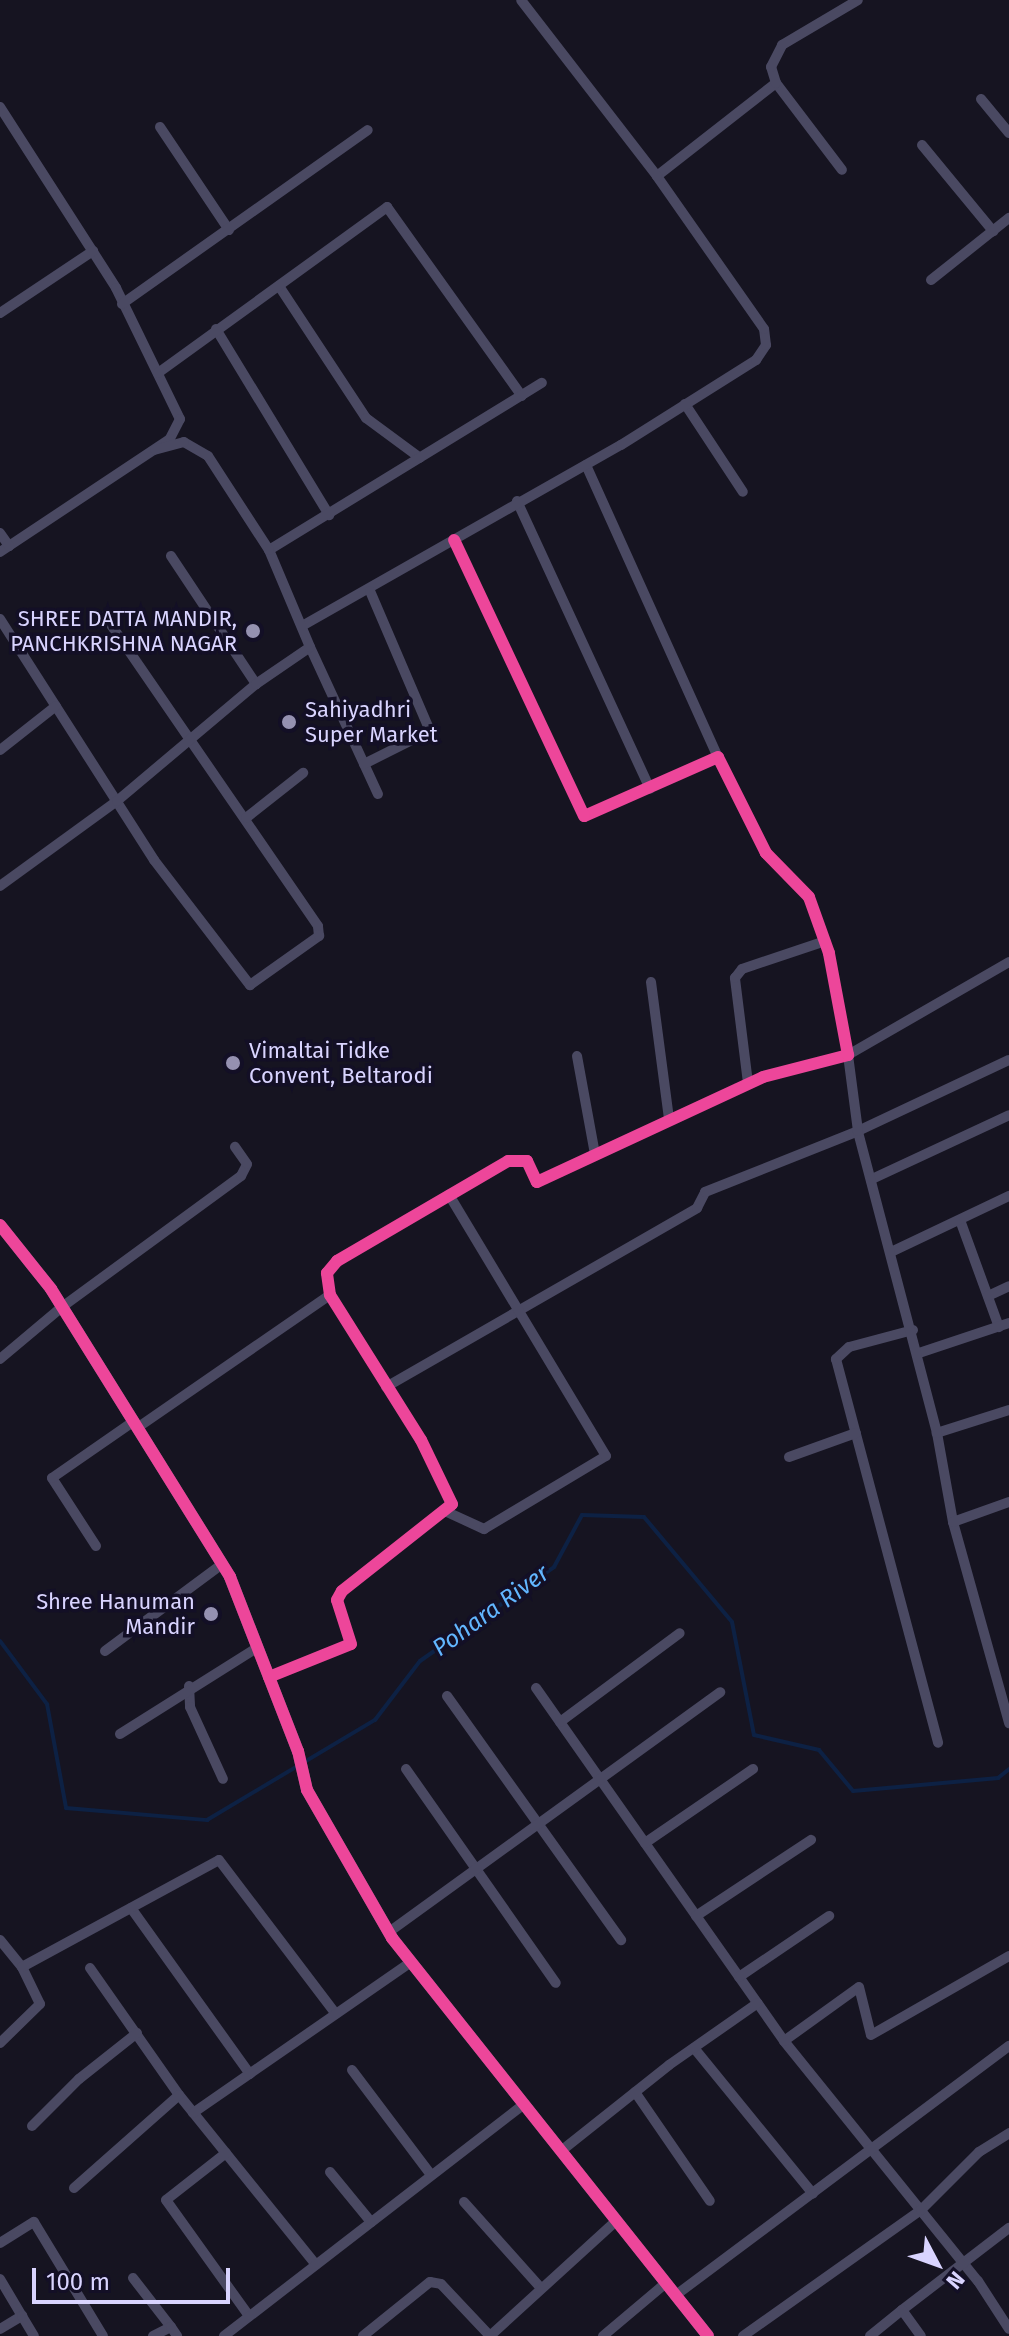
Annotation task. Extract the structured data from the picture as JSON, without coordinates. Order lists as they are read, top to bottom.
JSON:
{
  "water": ["Pohara River"],
  "places": [
    "SHREE DATTA MANDIR, PANCHKRISHNA NAGAR",
    "Sahiyadhri Super Market",
    "Vimaltai Tidke Convent, Beltarodi",
    "Shree Hanuman Mandir"
  ],
  "scale_bar": "100 m",
  "north": "bottom right"
}
